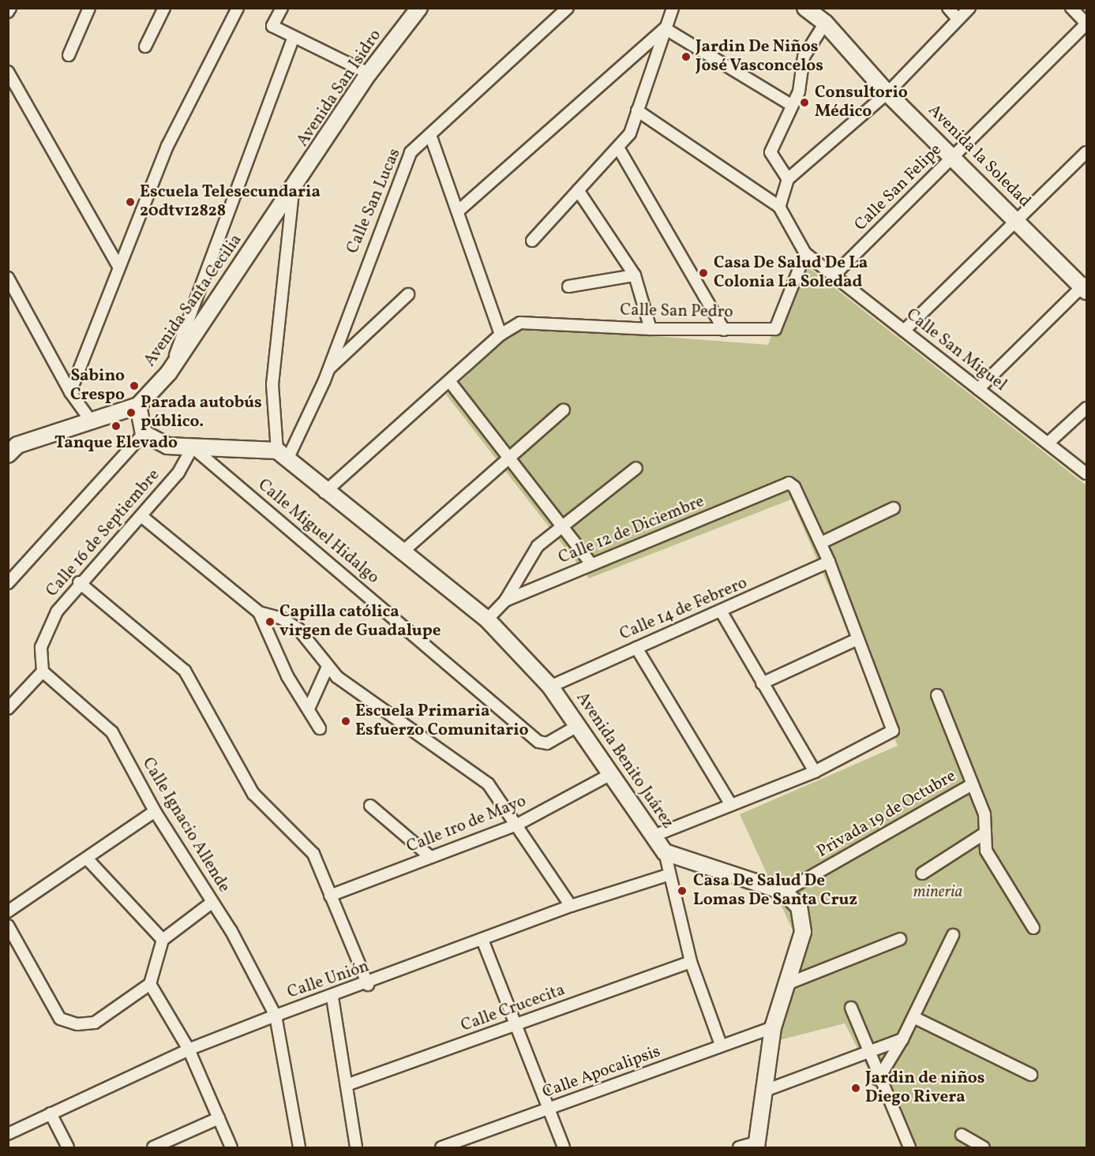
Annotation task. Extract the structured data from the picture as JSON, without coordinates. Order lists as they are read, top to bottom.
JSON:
{
  "streets": {
    "street": [
      "Avenida San Isidro",
      "Avenida la Soledad",
      "Calle San Felipe",
      "Calle San Lucas",
      "Avenida Santa Cecilia",
      "Calle San Pedro",
      "Calle San Miguel",
      "Calle 12 de Diciembre",
      "Calle Miguel Hidalgo",
      "Calle 16 de Septiembre",
      "Calle 14 de Febrero",
      "Avenida Benito Juárez",
      "Privada 19 de Octubre",
      "Calle 1ro de Mayo",
      "Calle Ignacio Allende",
      "Calle Unión",
      "Calle Crucecita",
      "Calle Apocalipsis"
    ]
  },
  "crossings": [
    ["Avenida San Isidro", "Avenida Santa Cecilia"],
    ["Avenida la Soledad", "Calle San Felipe"],
    ["Calle San Felipe", "Calle San Miguel"],
    ["Calle San Lucas", "Avenida Benito Juárez"],
    ["Calle San Pedro", "Calle San Miguel"],
    ["Calle San Pedro", "Avenida Benito Juárez"],
    ["Calle 12 de Diciembre", "Avenida Benito Juárez"],
    ["Calle Miguel Hidalgo", "Calle 16 de Septiembre"],
    ["Calle Miguel Hidalgo", "Avenida Benito Juárez"],
    ["Calle 16 de Septiembre", "Calle Ignacio Allende"],
    ["Calle 14 de Febrero", "Avenida Benito Juárez"],
    ["Avenida Benito Juárez", "Privada 19 de Octubre"],
    ["Avenida Benito Juárez", "Calle 1ro de Mayo"],
    ["Calle Ignacio Allende", "Calle Unión"]
  ],
  "parks": ["mineria"],
  "places": [
    "Jardin De Niños José Vasconcelos",
    "Consultorio Médico",
    "Escuela Telesecundaria 20dtv12828",
    "Casa De Salud De La Colonia La Soledad",
    "Sabino Crespo",
    "Parada autobús público.",
    "Tanque Elevado",
    "Capilla católica virgen de Guadalupe",
    "Escuela Primaria Esfuerzo Comunitario",
    "Casa De Salud De Lomas De Santa Cruz",
    "Jardin de niños Diego Rivera"
  ]
}
